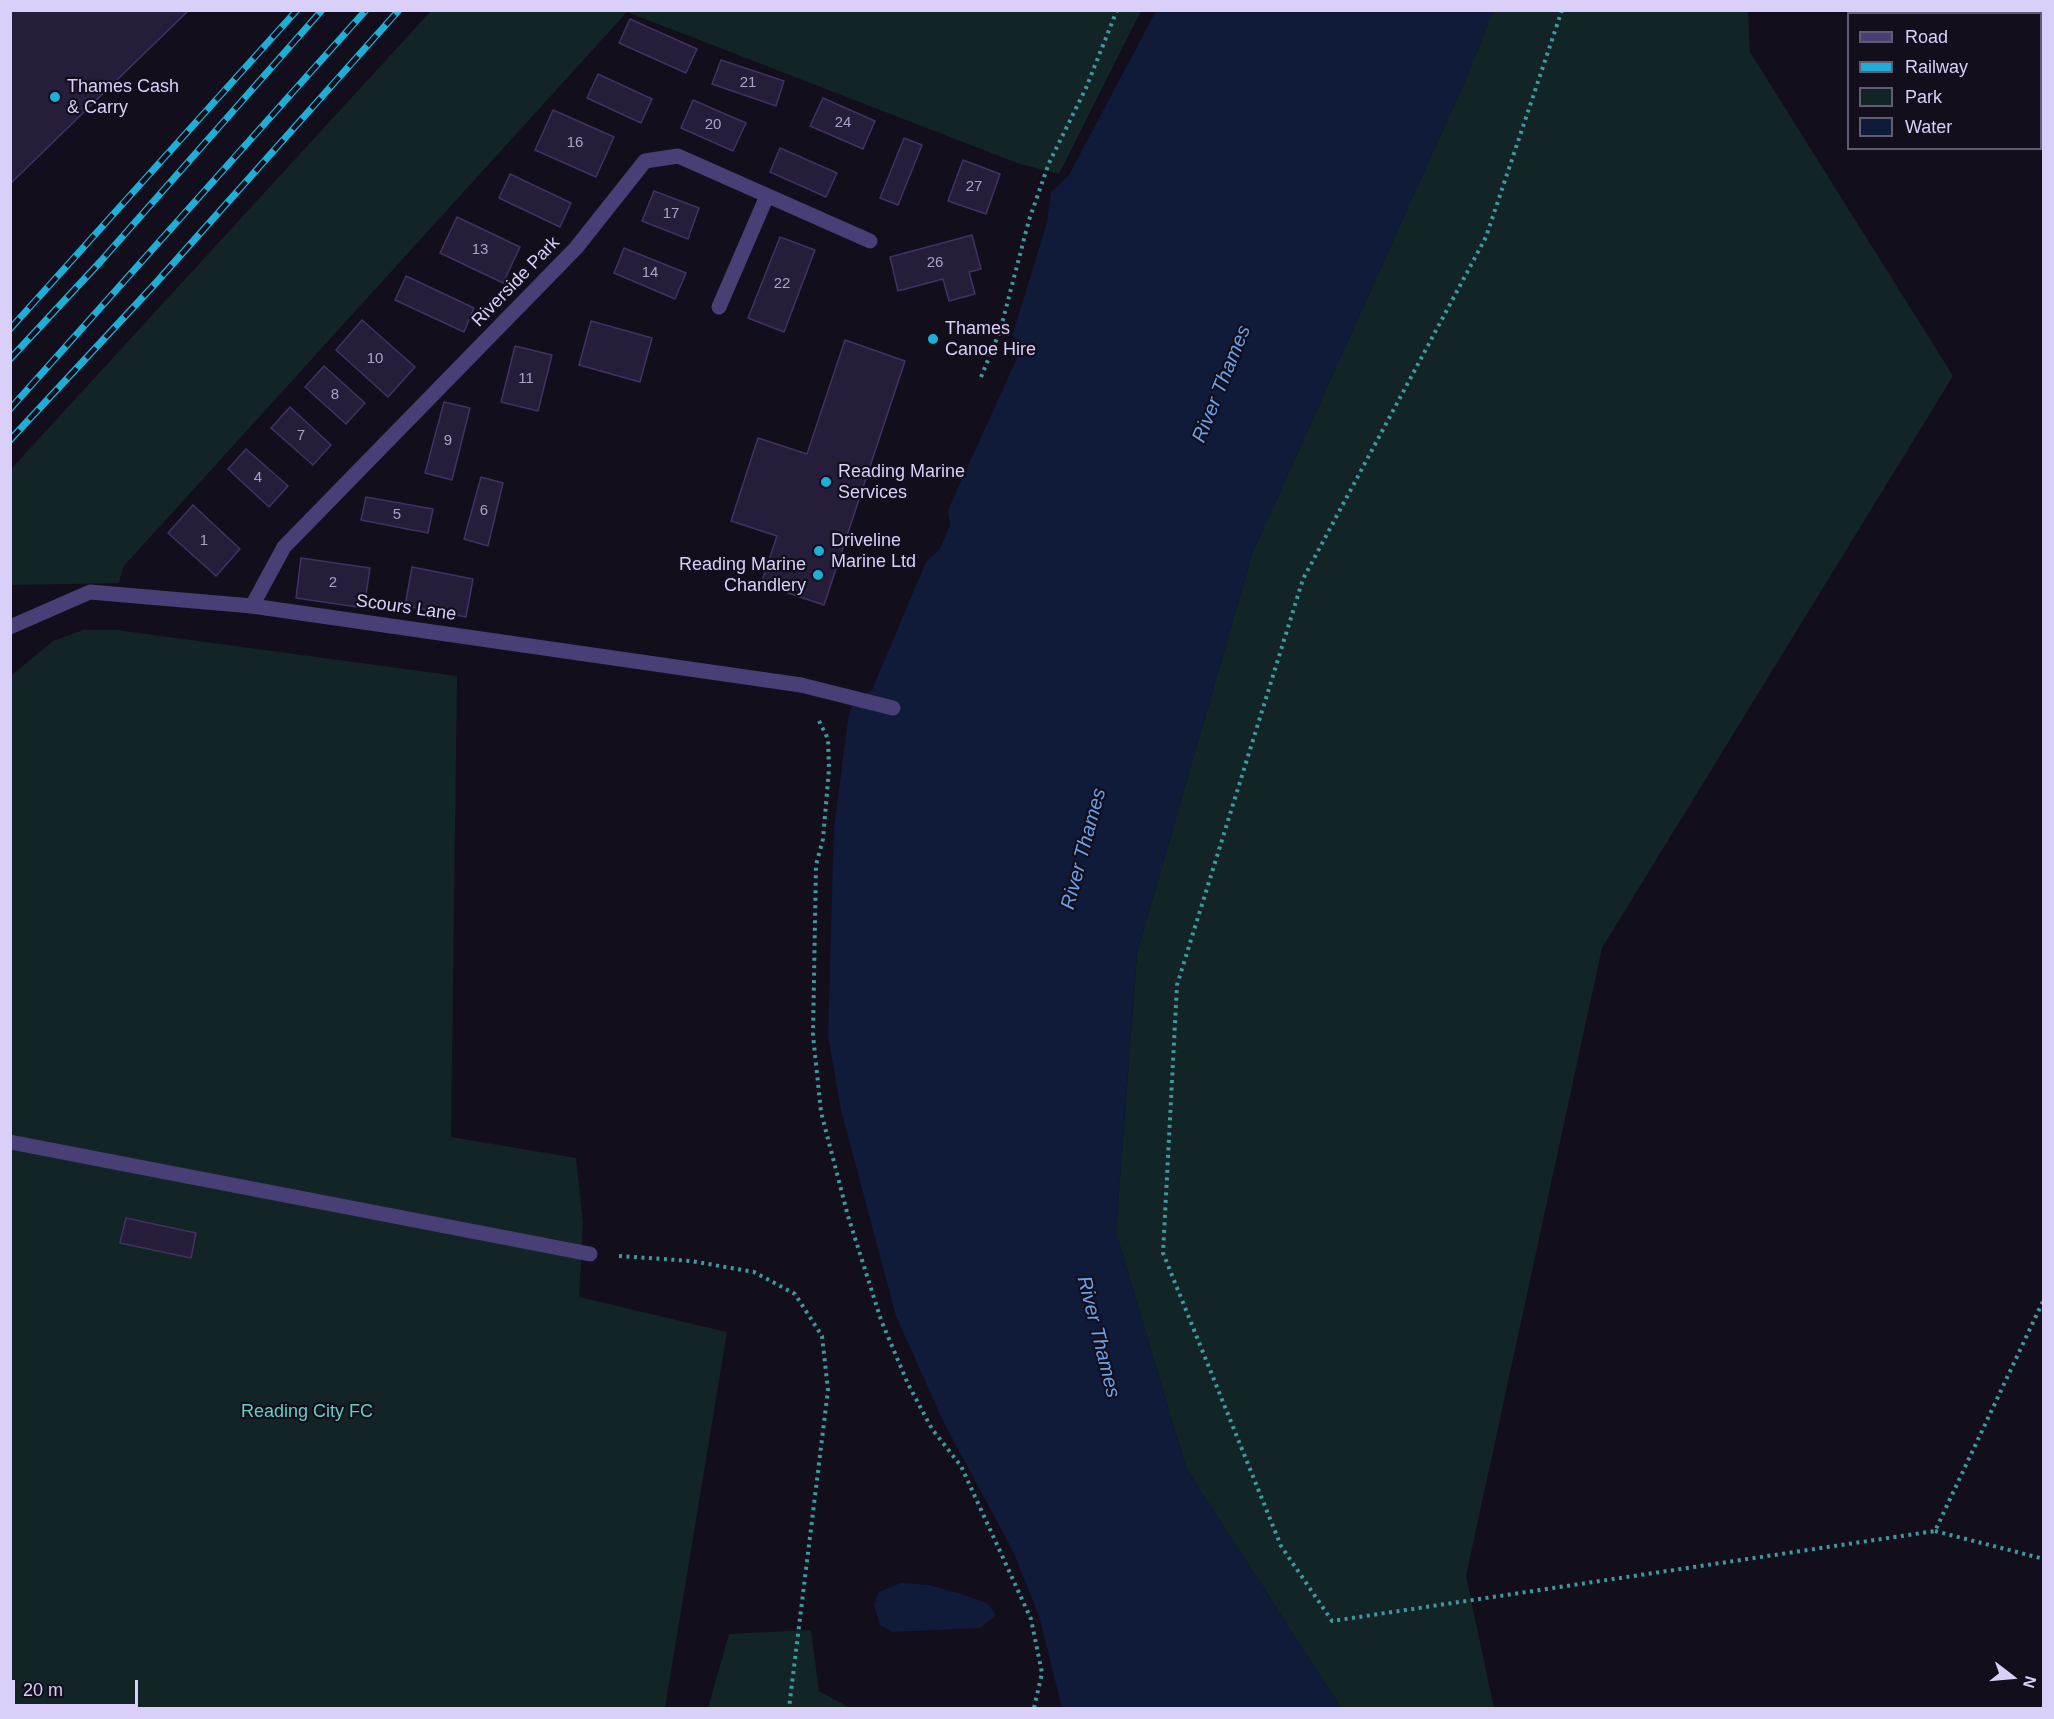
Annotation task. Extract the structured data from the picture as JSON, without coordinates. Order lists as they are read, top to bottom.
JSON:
{
  "streets": {
    "street": ["Riverside Park", "Scours Lane"]
  },
  "crossings": [
    ["Riverside Park", "Scours Lane"]
  ],
  "water": ["River Thames"],
  "parks": ["Reading City FC"],
  "places": [
    "Thames Cash & Carry",
    "Thames Canoe Hire",
    "Reading Marine Services",
    "Driveline Marine Ltd",
    "Reading Marine Chandlery"
  ],
  "house_numbers": [
    "21",
    "24",
    "20",
    "16",
    "27",
    "17",
    "13",
    "26",
    "14",
    "22",
    "10",
    "11",
    "8",
    "7",
    "9",
    "4",
    "6",
    "5",
    "1",
    "2"
  ],
  "legend": [
    "Road",
    "Railway",
    "Park",
    "Water"
  ],
  "scale_bar": "20 m",
  "north": "right"
}
